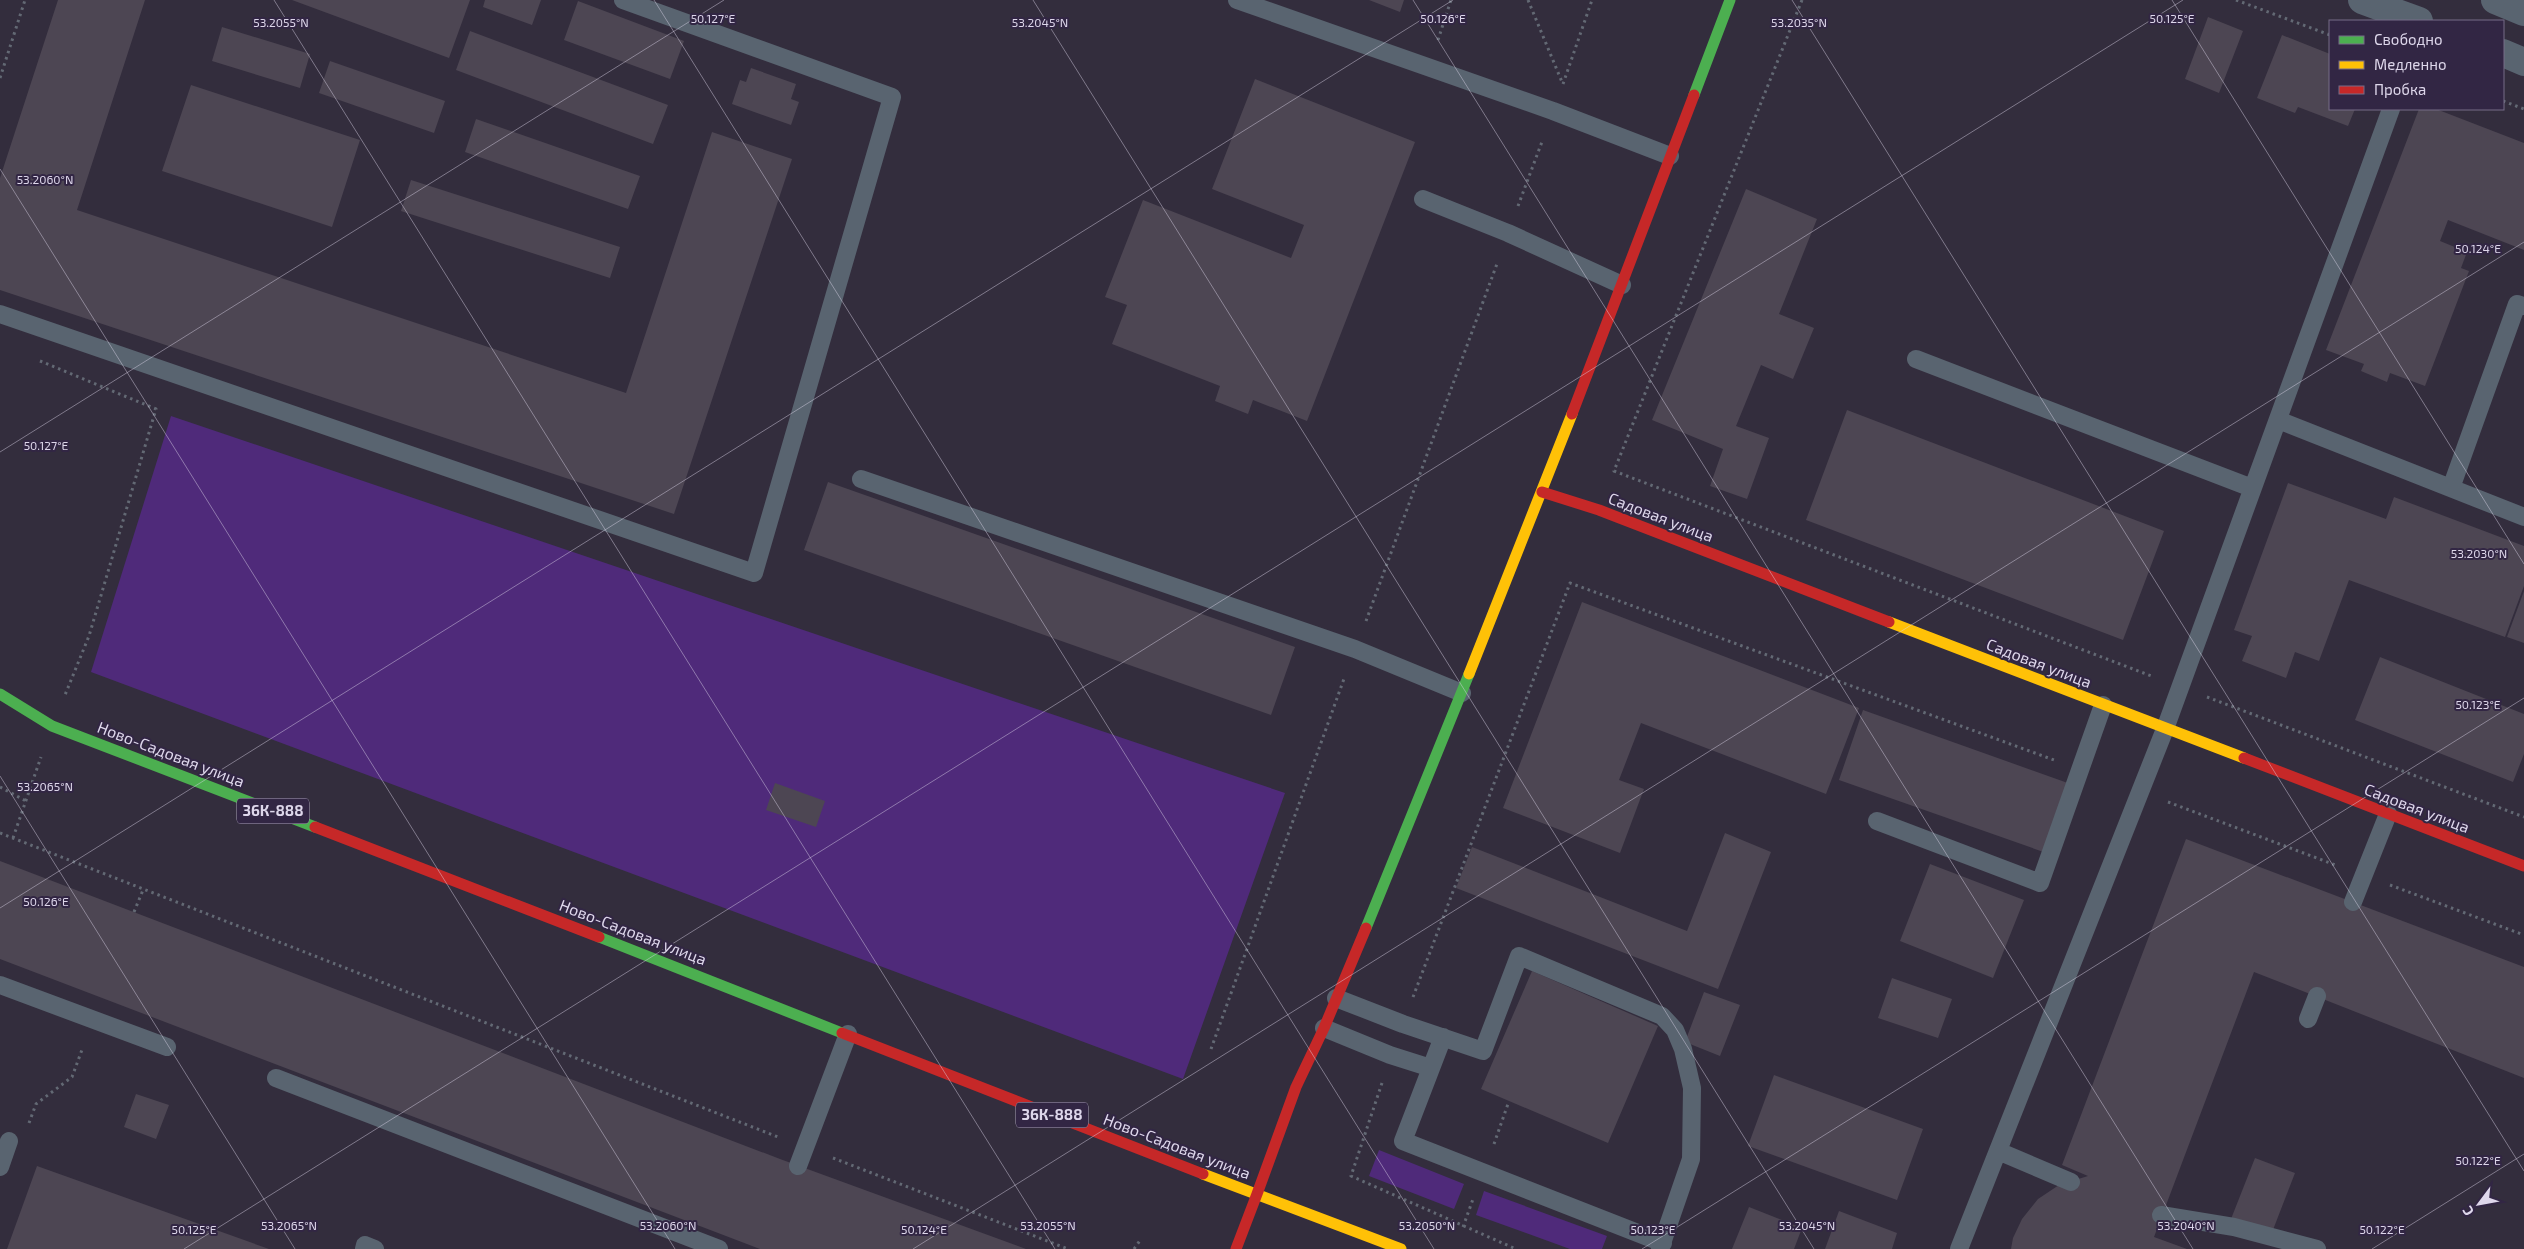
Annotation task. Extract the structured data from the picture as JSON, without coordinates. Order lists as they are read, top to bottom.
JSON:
{
  "streets": {
    "main road": ["Садовая улица", "Ново-Садовая улица", "36К-888"]
  },
  "legend": ["Свободно", "Медленно", "Пробка"],
  "north": "bottom left",
  "coordinates": [
    "50.126°E",
    "50.127°E",
    "50.125°E",
    "53.2035°N",
    "53.2055°N",
    "53.2045°N",
    "53.2060°N",
    "50.124°E",
    "53.2030°N",
    "50.123°E",
    "53.2065°N",
    "50.122°E",
    "53.2050°N",
    "53.2040°N"
  ]
}
